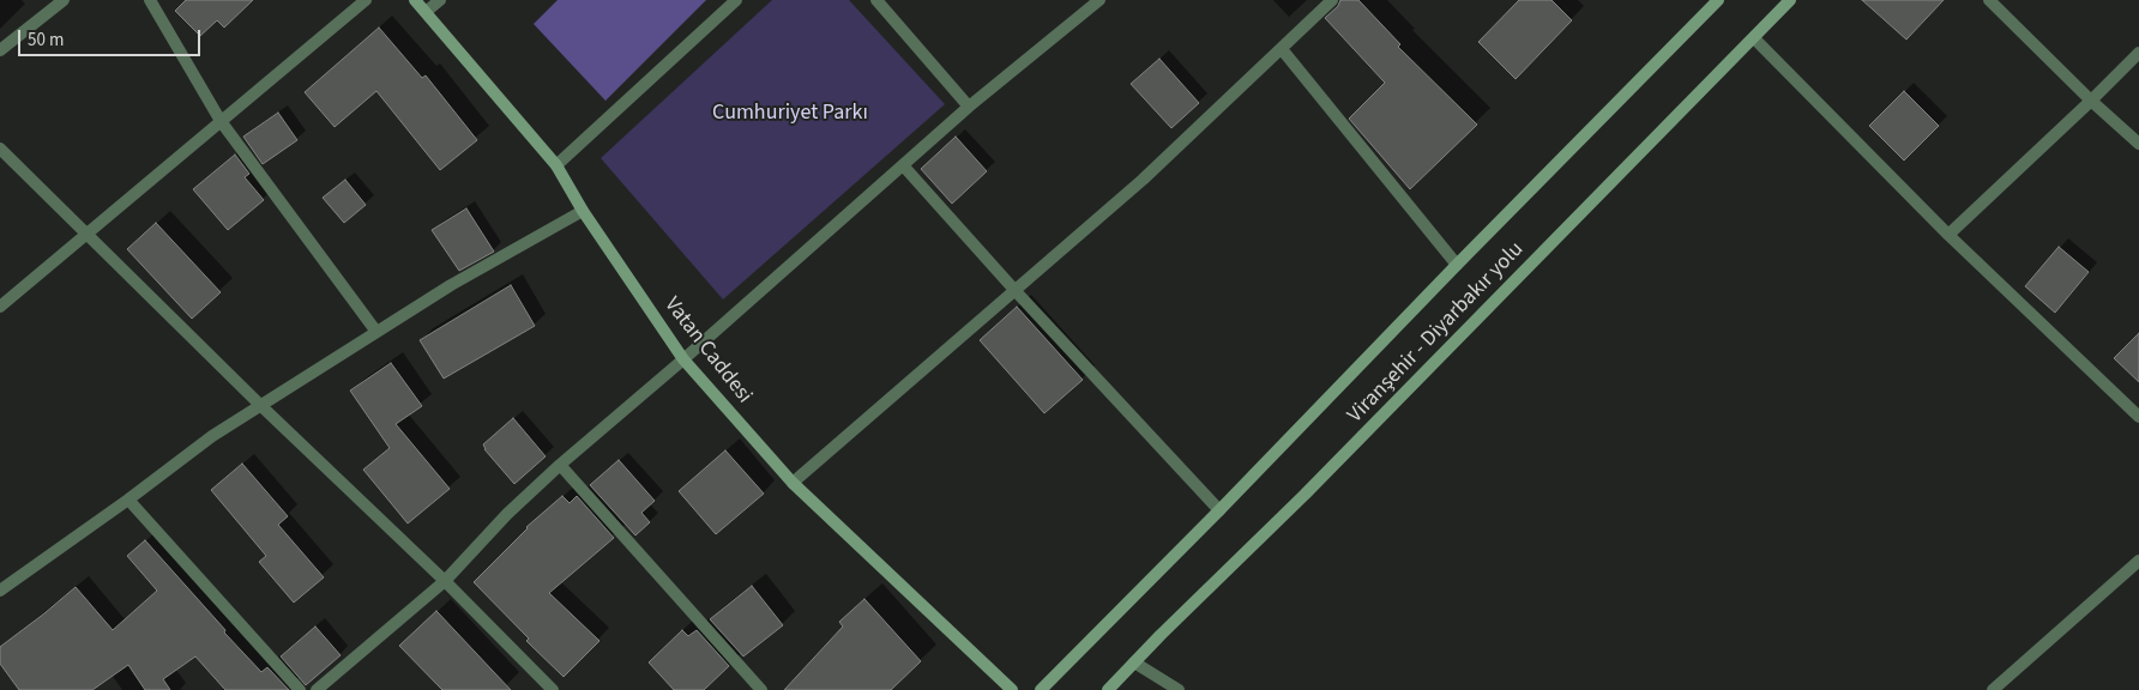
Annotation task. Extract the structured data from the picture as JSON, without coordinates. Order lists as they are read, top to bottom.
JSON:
{
  "streets": {
    "main road": ["Viranşehir - Diyarbakır yolu", "Vatan Caddesi"]
  },
  "parks": ["Cumhuriyet Parkı"],
  "scale_bar": "50 m"
}
